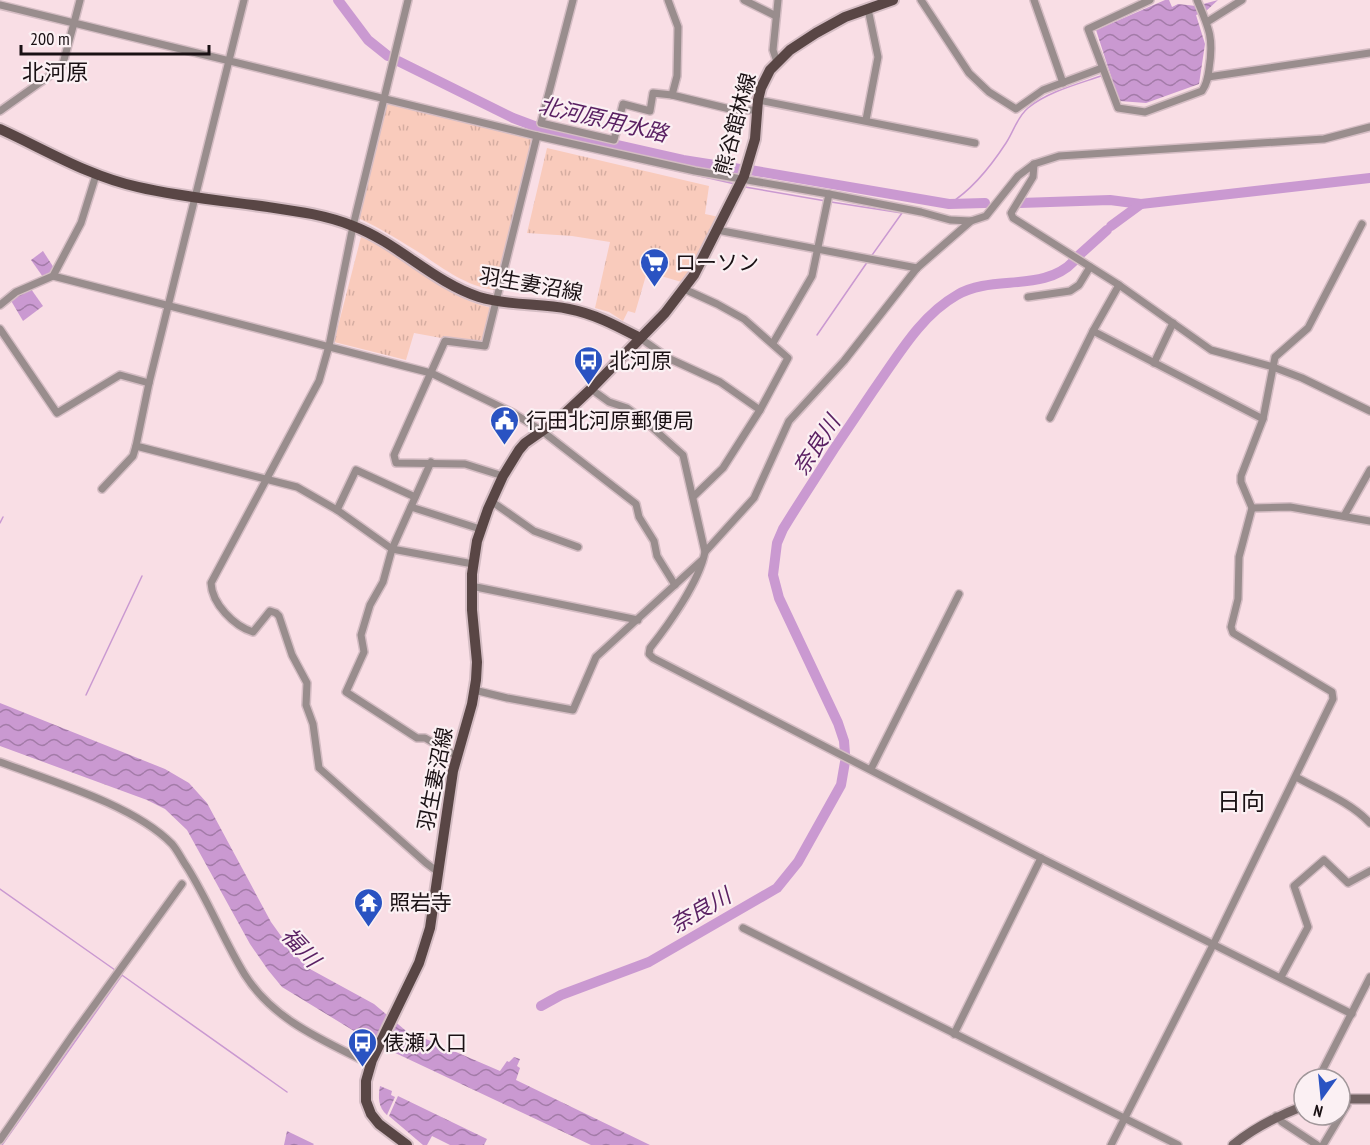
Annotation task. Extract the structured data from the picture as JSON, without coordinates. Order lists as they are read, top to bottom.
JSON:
{
  "streets": {
    "main road": ["熊谷館林線", "羽生妻沼線"]
  },
  "crossings": [
    ["熊谷館林線", "羽生妻沼線"]
  ],
  "districts": ["北河原", "日向"],
  "water": ["北河原用水路", "奈良川", "福川"],
  "places": {
    "supermarket": ["ローソン"],
    "bus stop": ["北河原", "俵瀬入口"],
    "public building": ["行田北河原郵便局"],
    "temple": ["照岩寺"]
  },
  "scale_bar": "200 m",
  "north": "bottom"
}
